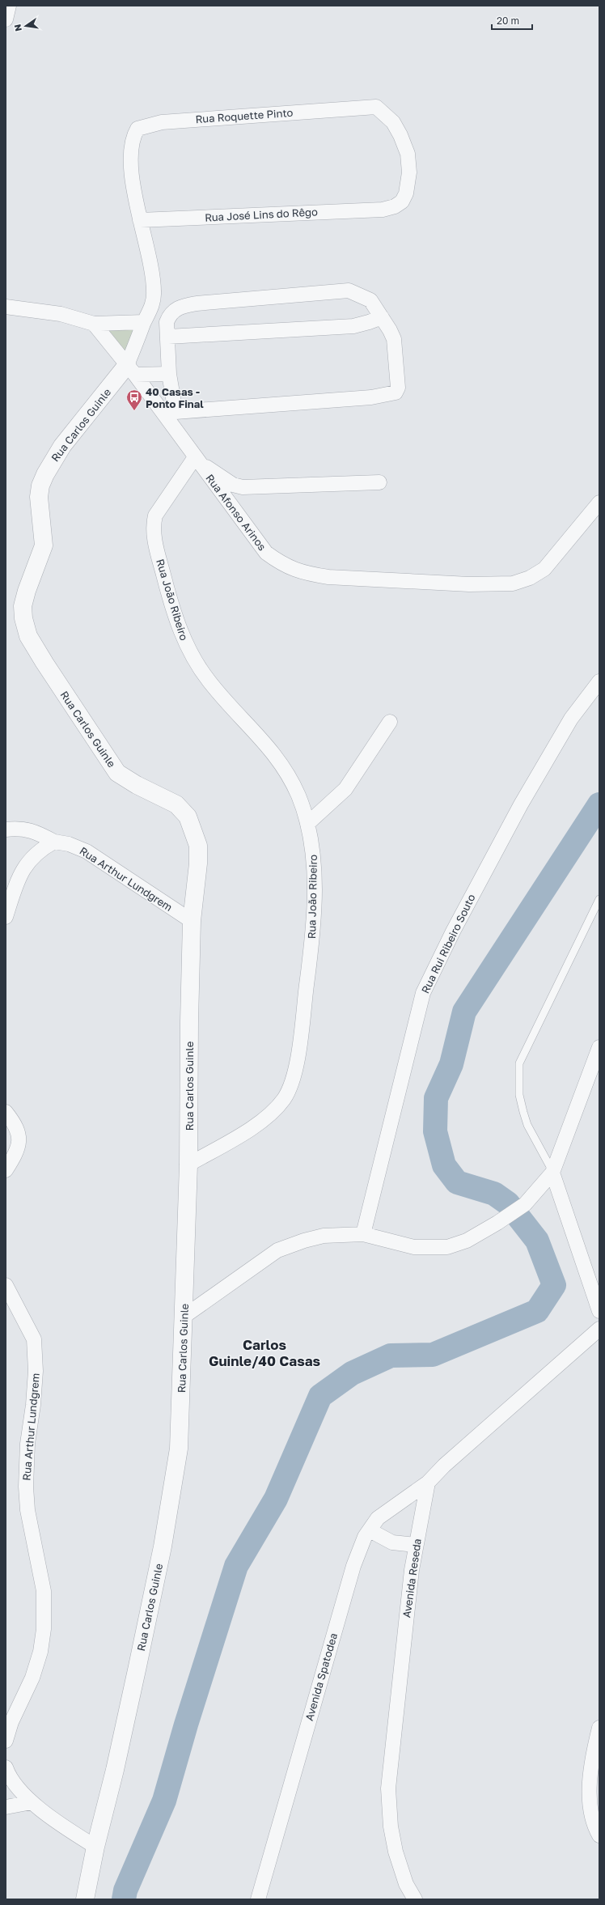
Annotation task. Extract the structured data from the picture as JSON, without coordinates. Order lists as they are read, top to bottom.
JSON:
{
  "streets": {
    "street": [
      "Rua Roquette Pinto",
      "Rua José Lins do Rêgo",
      "Rua Carlos Guinle",
      "Rua Afonso Arinos",
      "Rua João Ribeiro",
      "Rua Arthur Lundgrem",
      "Rua Rui Ribeiro Souto",
      "Avenida Reseda",
      "Avenida Spatodea"
    ]
  },
  "crossings": [
    ["Rua Roquette Pinto", "Rua José Lins do Rêgo"],
    ["Rua Roquette Pinto", "Rua Carlos Guinle"],
    ["Rua Roquette Pinto", "Rua Afonso Arinos"],
    ["Rua Carlos Guinle", "Rua Afonso Arinos"],
    ["Rua Carlos Guinle", "Rua João Ribeiro"],
    ["Rua Carlos Guinle", "Rua Arthur Lundgrem"],
    ["Rua Afonso Arinos", "Rua João Ribeiro"],
    ["Avenida Reseda", "Avenida Spatodea"]
  ],
  "districts": ["Carlos Guinle/40 Casas"],
  "places": {
    "bus stop": ["40 Casas - Ponto Final"]
  },
  "scale_bar": "20 m",
  "north": "left"
}
